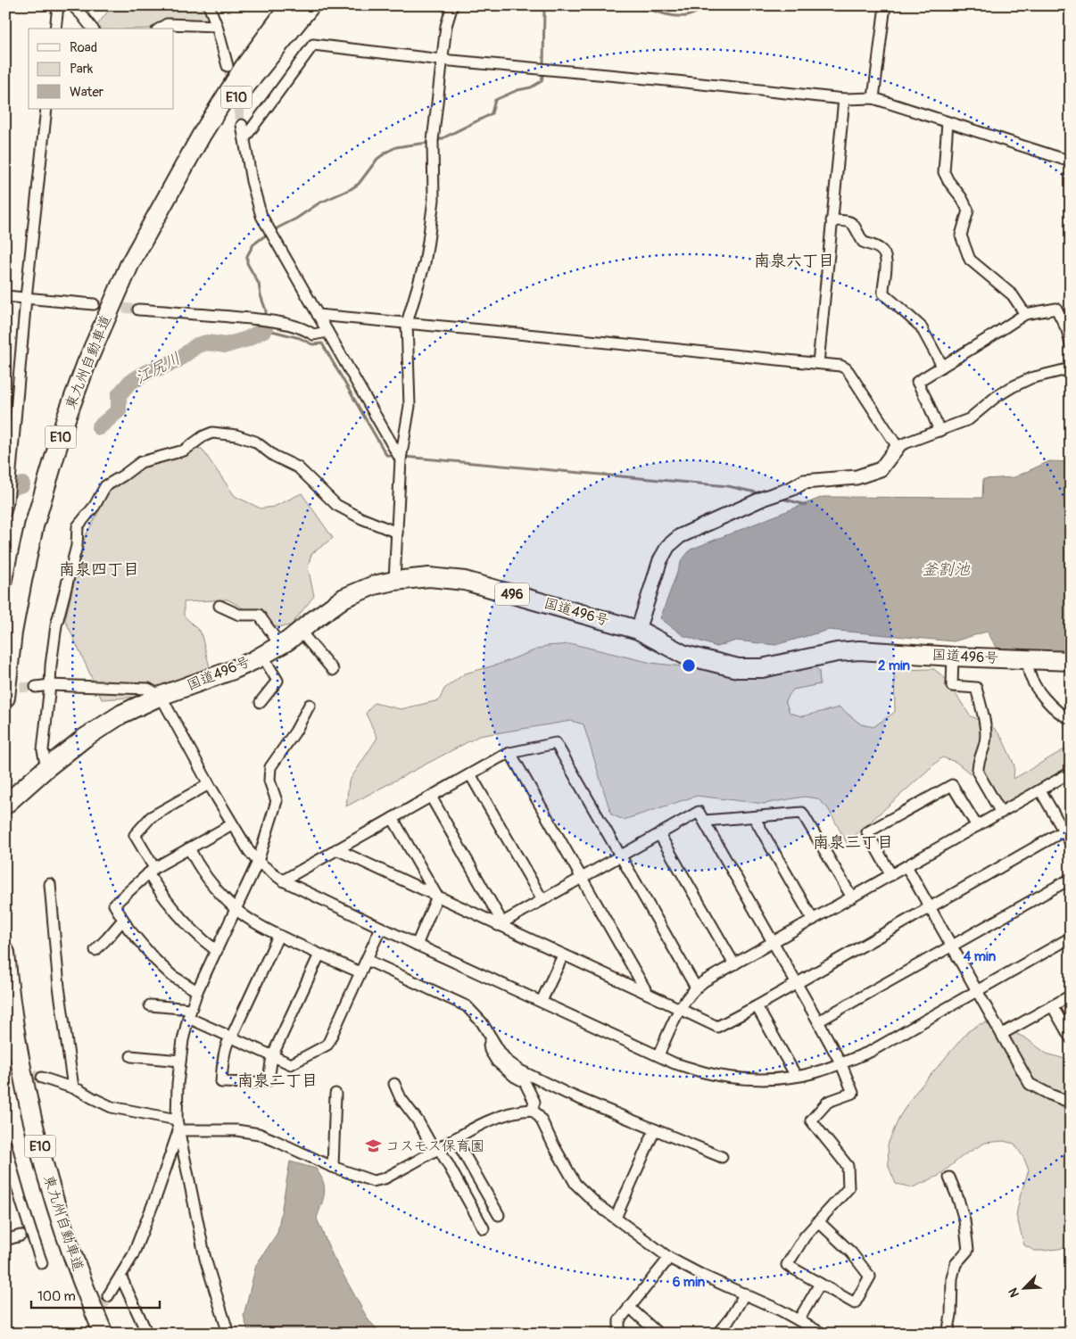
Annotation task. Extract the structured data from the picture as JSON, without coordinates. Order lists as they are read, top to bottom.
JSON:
{
  "streets": {
    "highway": [
      "E10",
      "東九州自動車道",
      "496",
      "国道496号"
    ]
  },
  "districts": [
    "南泉六丁目",
    "南泉四丁目",
    "南泉三丁目",
    "南泉二丁目"
  ],
  "water": ["江尻川", "釜割池"],
  "places": {
    "school or university": ["コスモス保育園"]
  },
  "legend": ["Road", "Park", "Water"],
  "scale_bar": "100 m",
  "north": "bottom left",
  "rings": ["2 min", "4 min", "6 min"]
}
